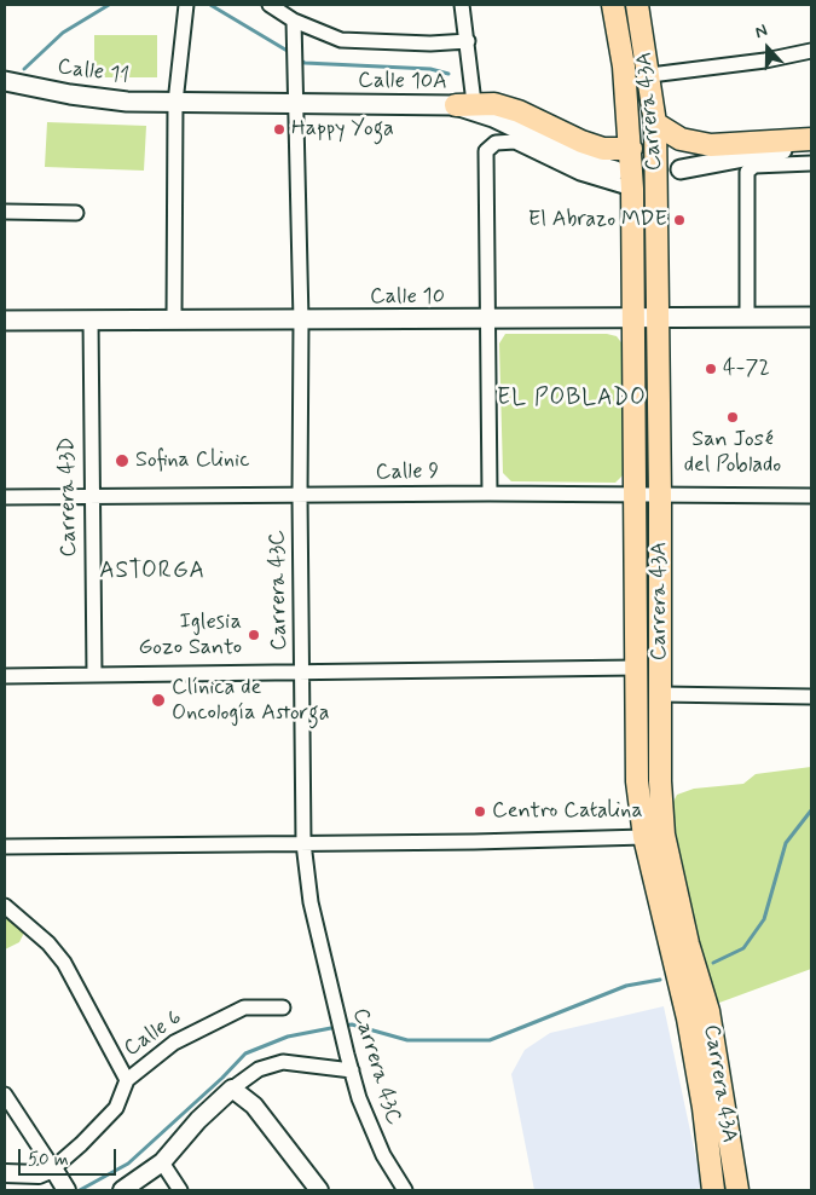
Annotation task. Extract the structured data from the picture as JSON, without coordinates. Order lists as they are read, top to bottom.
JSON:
{
  "streets": {
    "main road": [
      "Calle 11",
      "Calle 10A",
      "Carrera 43A",
      "Calle 10"
    ],
    "street": [
      "Calle 9",
      "Carrera 43D",
      "Carrera 43C",
      "Calle 6"
    ]
  },
  "crossings": [
    ["Calle 11", "Calle 10A"],
    ["Calle 10A", "Carrera 43C"],
    ["Carrera 43A", "Calle 10"],
    ["Carrera 43A", "Calle 9"],
    ["Calle 10", "Carrera 43D"],
    ["Calle 10", "Carrera 43C"],
    ["Calle 9", "Carrera 43D"],
    ["Calle 9", "Carrera 43C"]
  ],
  "districts": ["EL POBLADO", "ASTORGA"],
  "places": [
    "Happy Yoga",
    "El Abrazo MDE",
    "4-72",
    "San José del Poblado",
    "Sofina Clinic",
    "Iglesia Gozo Santo",
    "Clínica de Oncología Astorga",
    "Centro Catalina"
  ],
  "scale_bar": "50 m",
  "north": "top"
}
